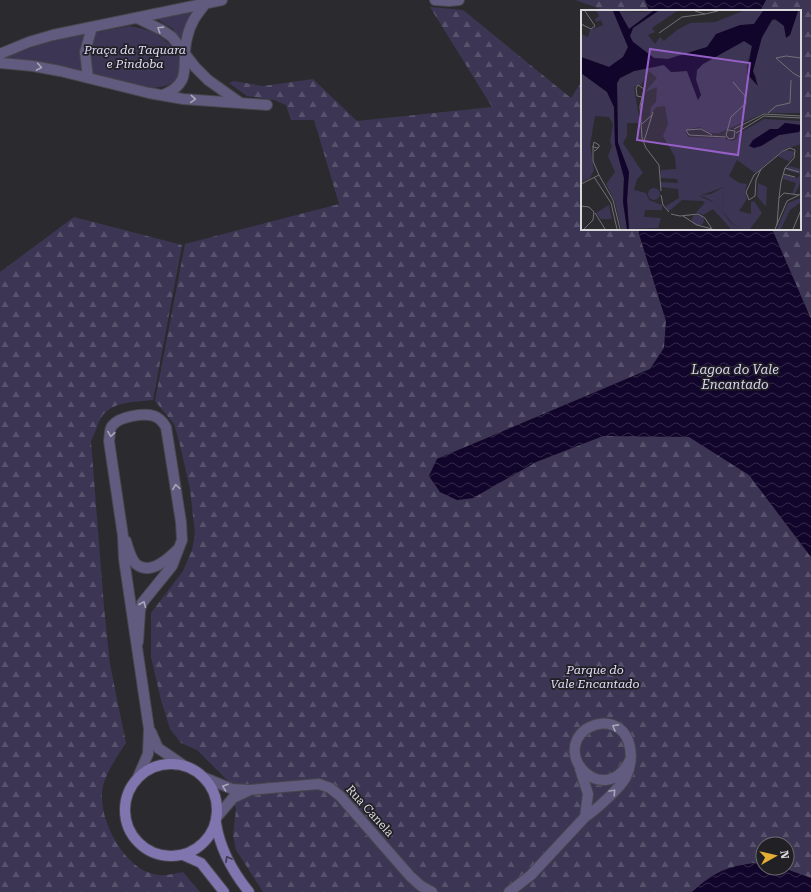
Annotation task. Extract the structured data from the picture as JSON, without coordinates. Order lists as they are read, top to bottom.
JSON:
{
  "streets": {
    "street": ["Rua Canela"]
  },
  "water": ["Lagoa do Vale Encantado"],
  "parks": ["Praça da Taquara e Pindoba", "Parque do Vale Encantado"],
  "north": "right"
}
